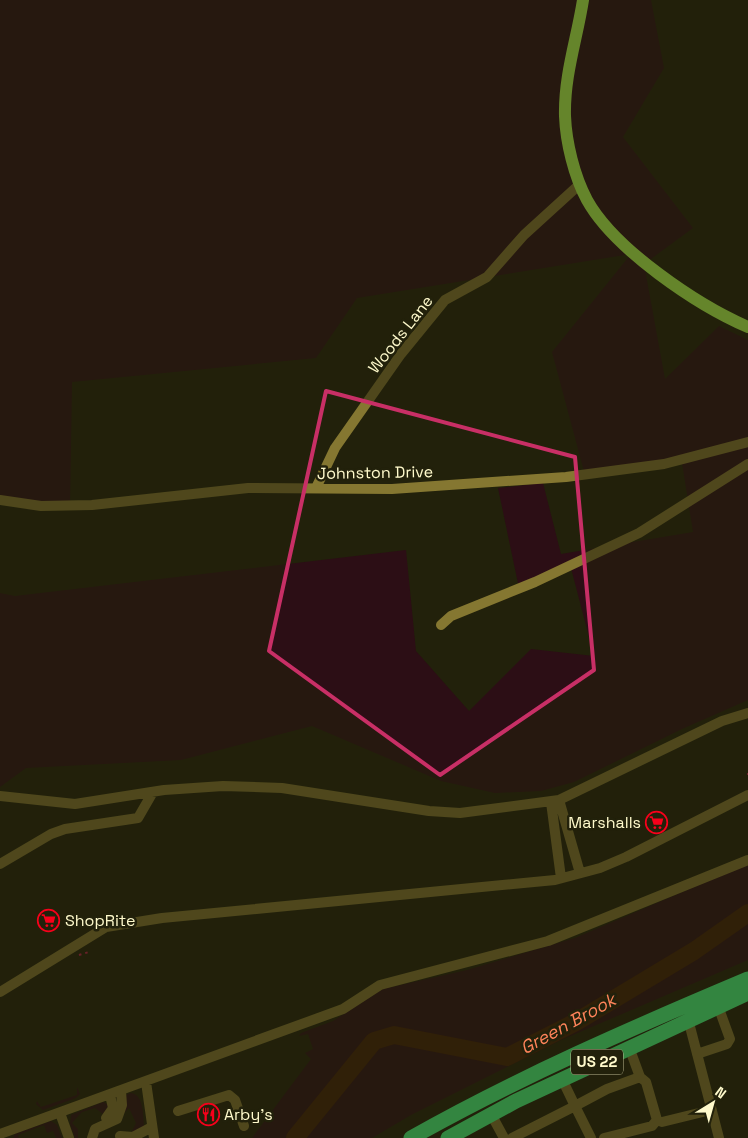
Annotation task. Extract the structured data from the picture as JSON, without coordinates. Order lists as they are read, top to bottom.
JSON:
{
  "streets": {
    "highway": ["US 22"],
    "street": ["Woods Lane", "Johnston Drive"]
  },
  "crossings": [
    ["Woods Lane", "Johnston Drive"]
  ],
  "water": ["Green Brook"],
  "places": {
    "supermarket": ["Marshalls", "ShopRite"],
    "restaurant": ["Arby's"]
  },
  "north": "top right"
}
